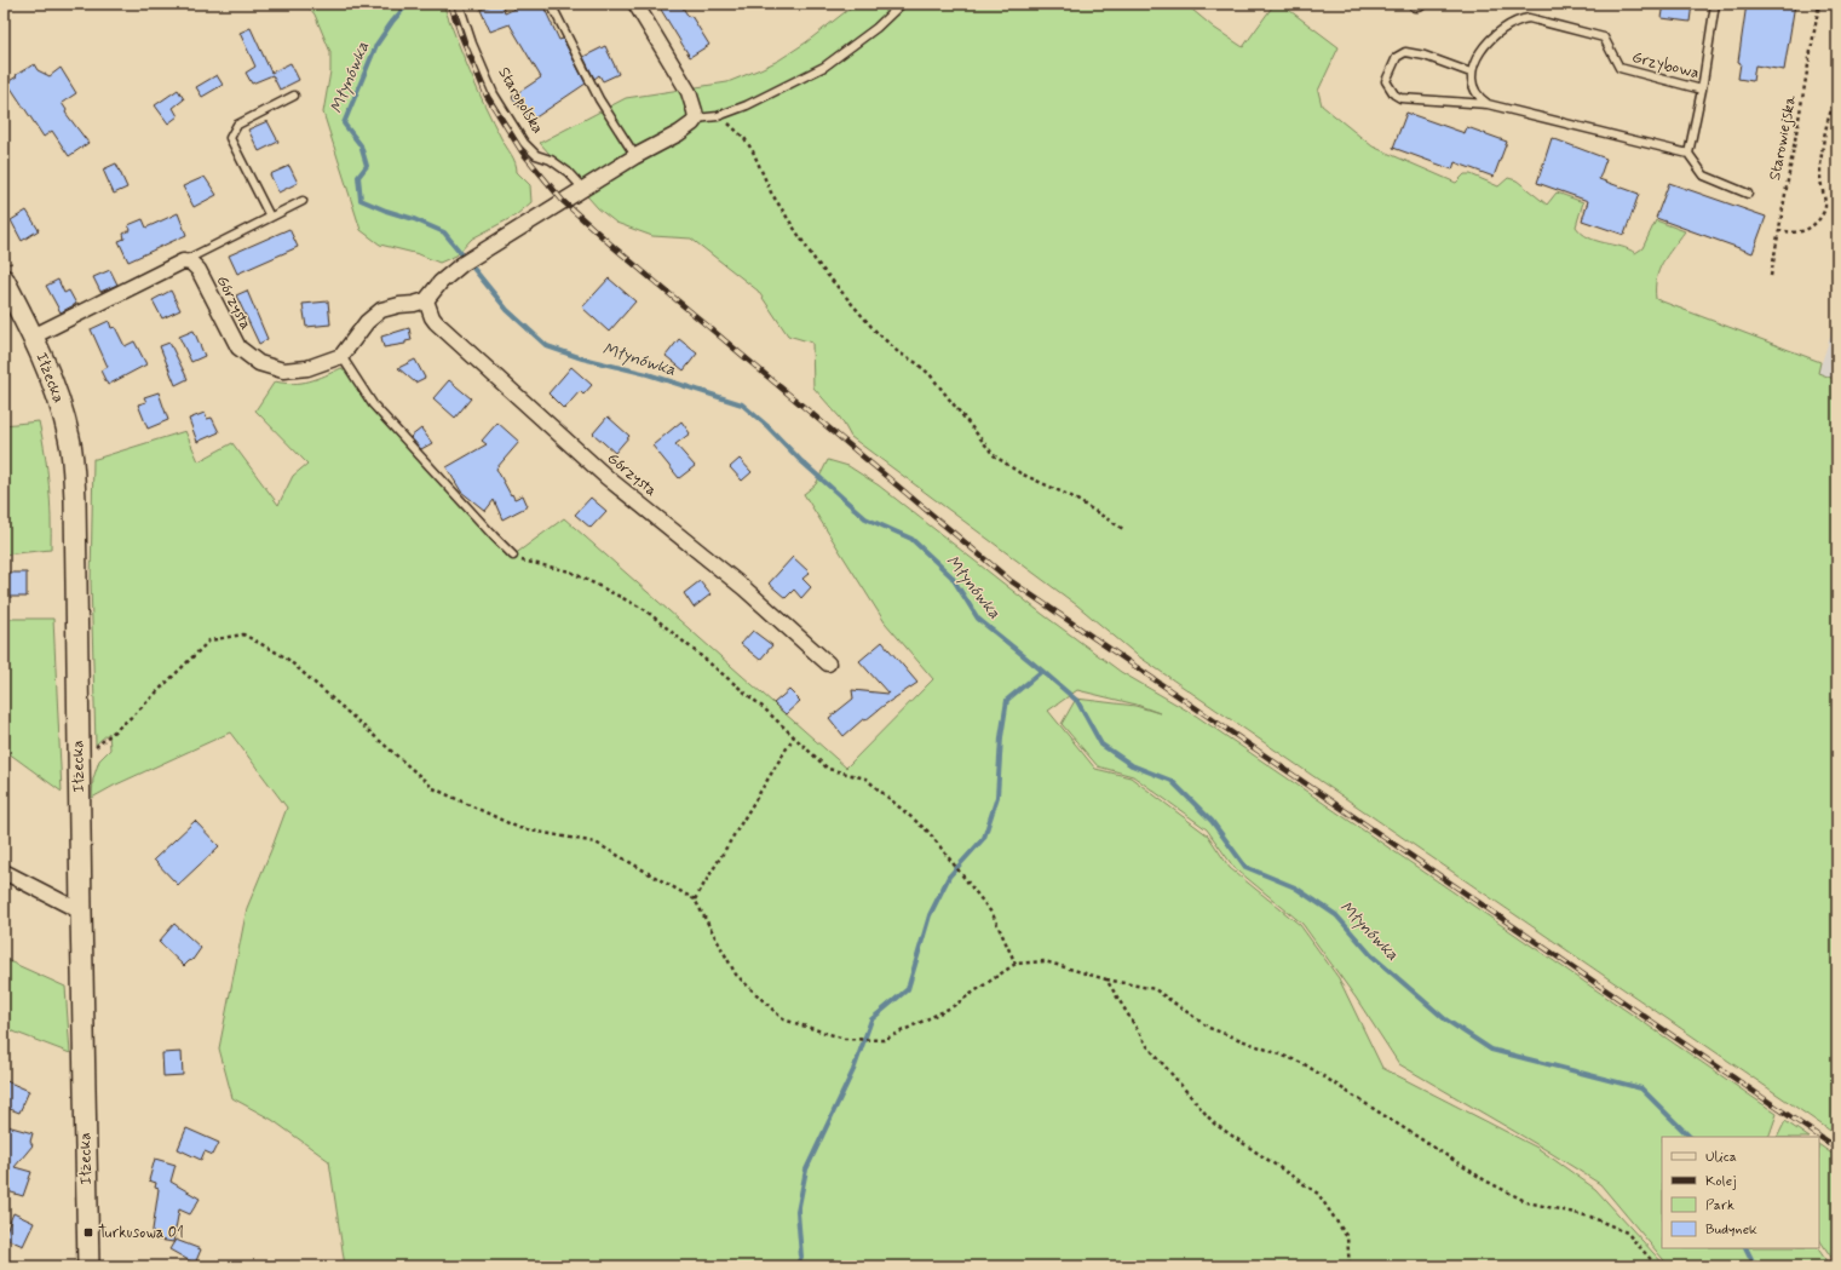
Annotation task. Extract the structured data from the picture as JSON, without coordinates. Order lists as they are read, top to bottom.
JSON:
{
  "streets": {
    "main road": ["Iłżecka"],
    "street": ["Górzysta"],
    "lane": ["Grzybowa", "Staropolska"],
    "path": ["Starowiejska"]
  },
  "water": ["Młynówka"],
  "places": {
    "transit": ["Turkusowa 01"]
  },
  "legend": [
    "Ulica",
    "Kolej",
    "Park",
    "Budynek"
  ]
}
